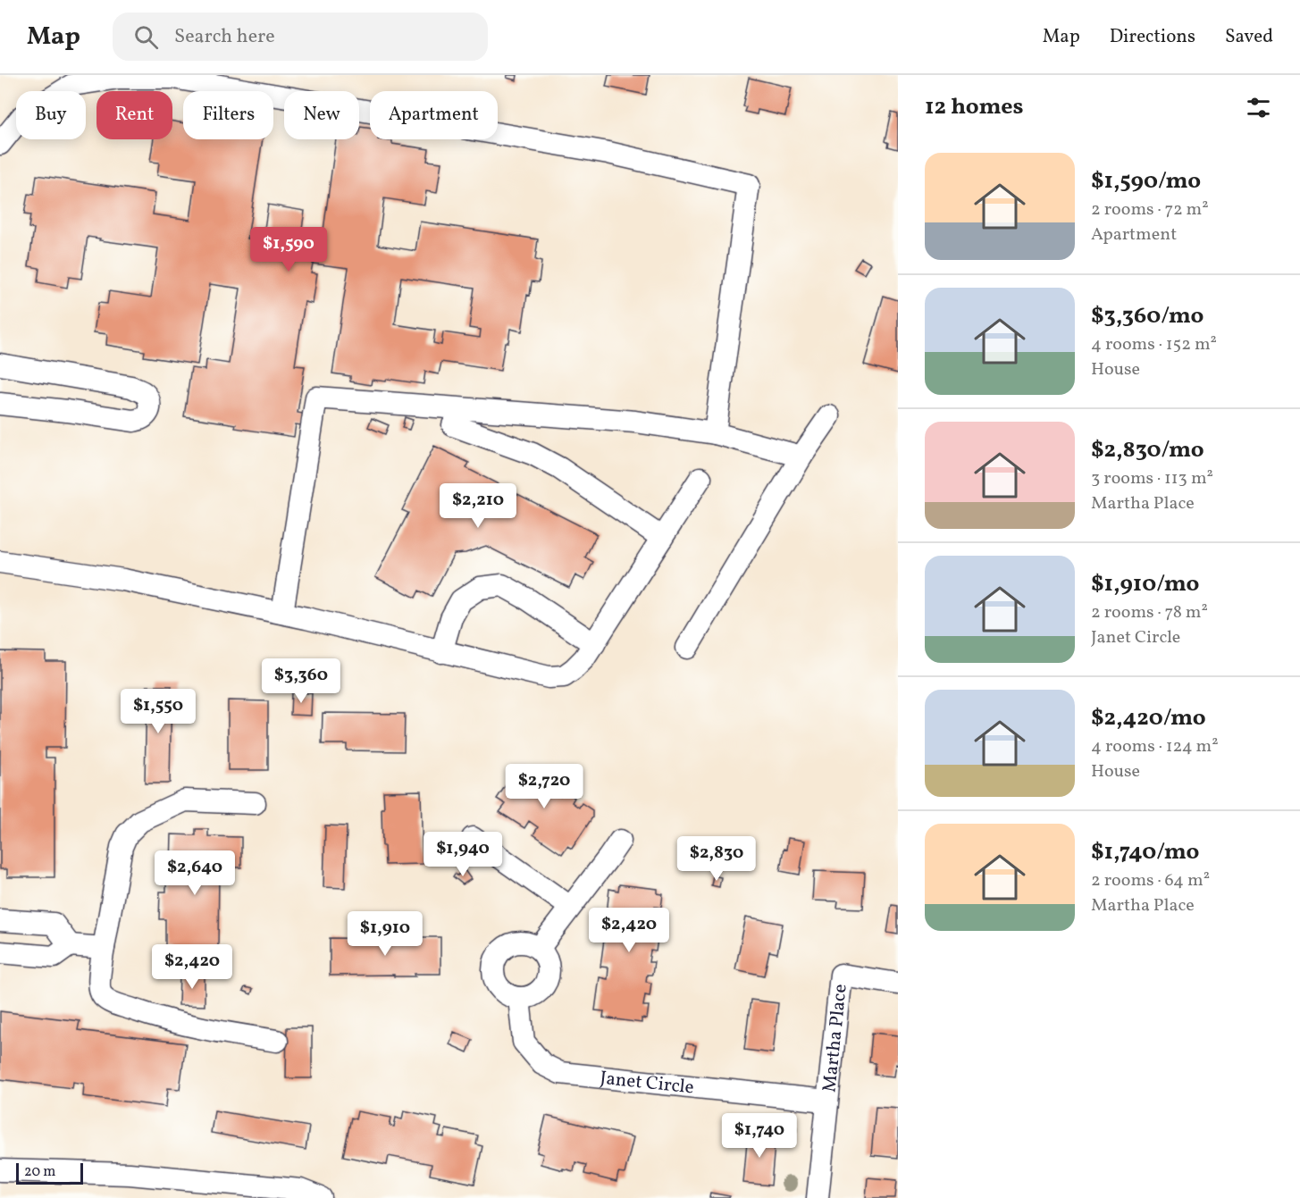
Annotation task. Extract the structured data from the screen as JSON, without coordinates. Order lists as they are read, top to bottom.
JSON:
{
  "streets": {
    "street": ["Martha Place", "Janet Circle"]
  },
  "crossings": [
    ["Martha Place", "Janet Circle"]
  ],
  "scale_bar": "20 m",
  "page": {
    "header": "Map",
    "search": "Search here",
    "nav": ["Map", "Directions", "Saved"],
    "heading": "12 homes",
    "chip": [
      "Buy",
      "Rent",
      "Filters",
      "New",
      "Apartment"
    ],
    "list": [
      {
        "name": "$1,590/mo",
        "note": "2 rooms · 72 m² · Apartment"
      },
      {
        "name": "$3,360/mo",
        "note": "4 rooms · 152 m² · House"
      },
      {
        "name": "$2,830/mo",
        "note": "3 rooms · 113 m² · Martha Place"
      },
      {
        "name": "$1,910/mo",
        "note": "2 rooms · 78 m² · Janet Circle"
      },
      {
        "name": "$2,420/mo",
        "note": "4 rooms · 124 m² · House"
      },
      {
        "name": "$1,740/mo",
        "note": "2 rooms · 64 m² · Martha Place"
      }
    ],
    "price": [
      "$1,590",
      "$2,210",
      "$3,360",
      "$1,550",
      "$2,720",
      "$1,940",
      "$2,830",
      "$2,640",
      "$2,420",
      "$1,910",
      "$2,420",
      "$1,740"
    ],
    "scale": "20 m"
  }
}
